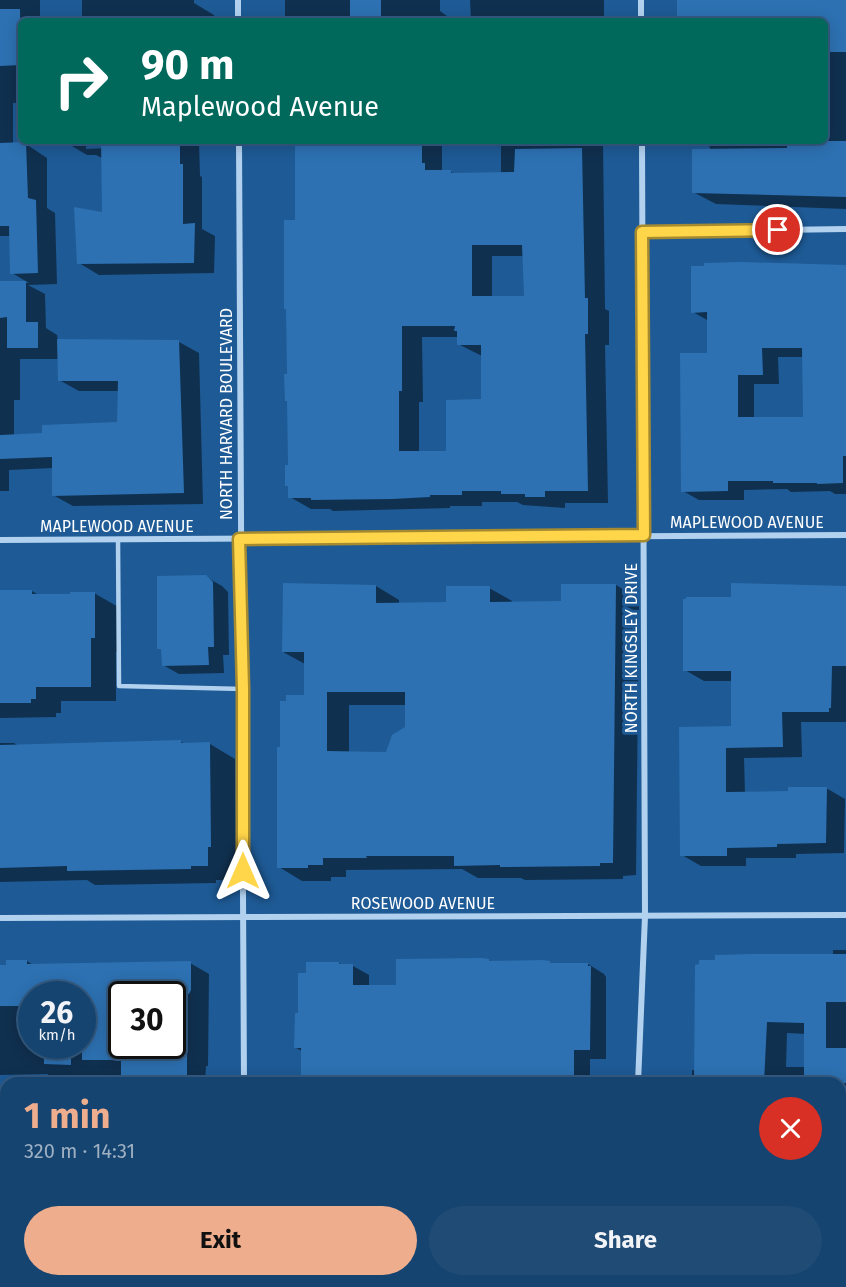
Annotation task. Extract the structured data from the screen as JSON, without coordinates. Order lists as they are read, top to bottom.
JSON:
{
  "streets": {
    "street": [
      "NORTH HARVARD BOULEVARD",
      "MAPLEWOOD AVENUE",
      "NORTH KINGSLEY DRIVE",
      "ROSEWOOD AVENUE"
    ]
  },
  "crossings": [
    ["NORTH HARVARD BOULEVARD", "MAPLEWOOD AVENUE"],
    ["NORTH HARVARD BOULEVARD", "ROSEWOOD AVENUE"],
    ["MAPLEWOOD AVENUE", "NORTH KINGSLEY DRIVE"],
    ["NORTH KINGSLEY DRIVE", "ROSEWOOD AVENUE"]
  ],
  "page": {
    "turn": ["90 m", "Maplewood Avenue"],
    "speed": "26 km/h",
    "limit": "30",
    "heading": ["1 min", "320 m · 14:31"],
    "buttons": ["Exit", "Share"]
  }
}
